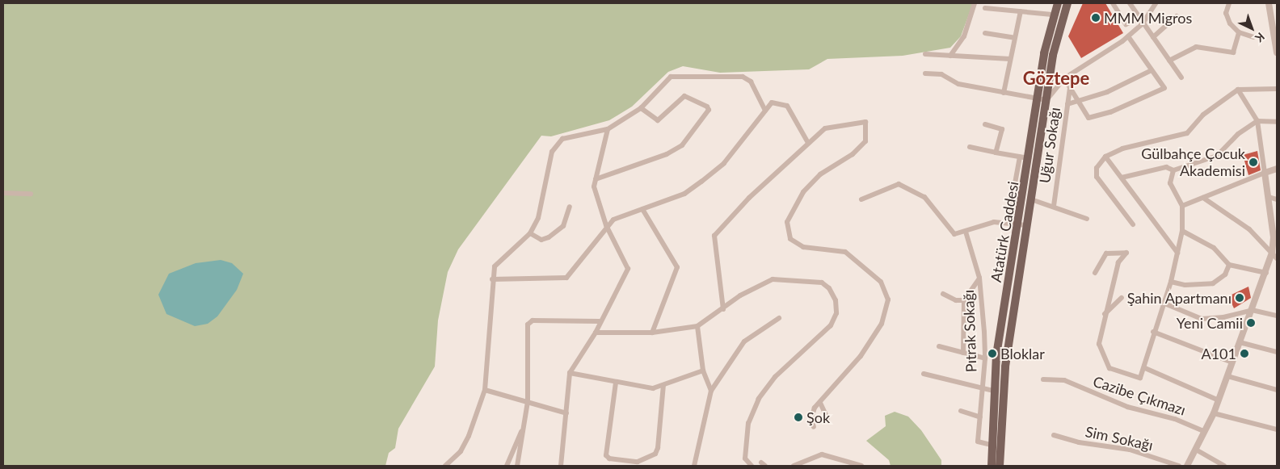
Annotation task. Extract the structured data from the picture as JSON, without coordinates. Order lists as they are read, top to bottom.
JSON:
{
  "streets": {
    "main road": ["Atatürk Caddesi"],
    "street": [
      "Uğur Sokağı",
      "Pıtrak Sokağı",
      "Cazibe Çıkmazı",
      "Sim Sokağı"
    ]
  },
  "crossings": [
    ["Atatürk Caddesi", "Pıtrak Sokağı"]
  ],
  "districts": ["Göztepe"],
  "places": [
    "MMM Migros",
    "Gülbahçe Çocuk Akademisi",
    "Şahin Apartmanı",
    "Yeni Camii",
    "Bloklar",
    "A101",
    "Şok"
  ],
  "north": "bottom right"
}
